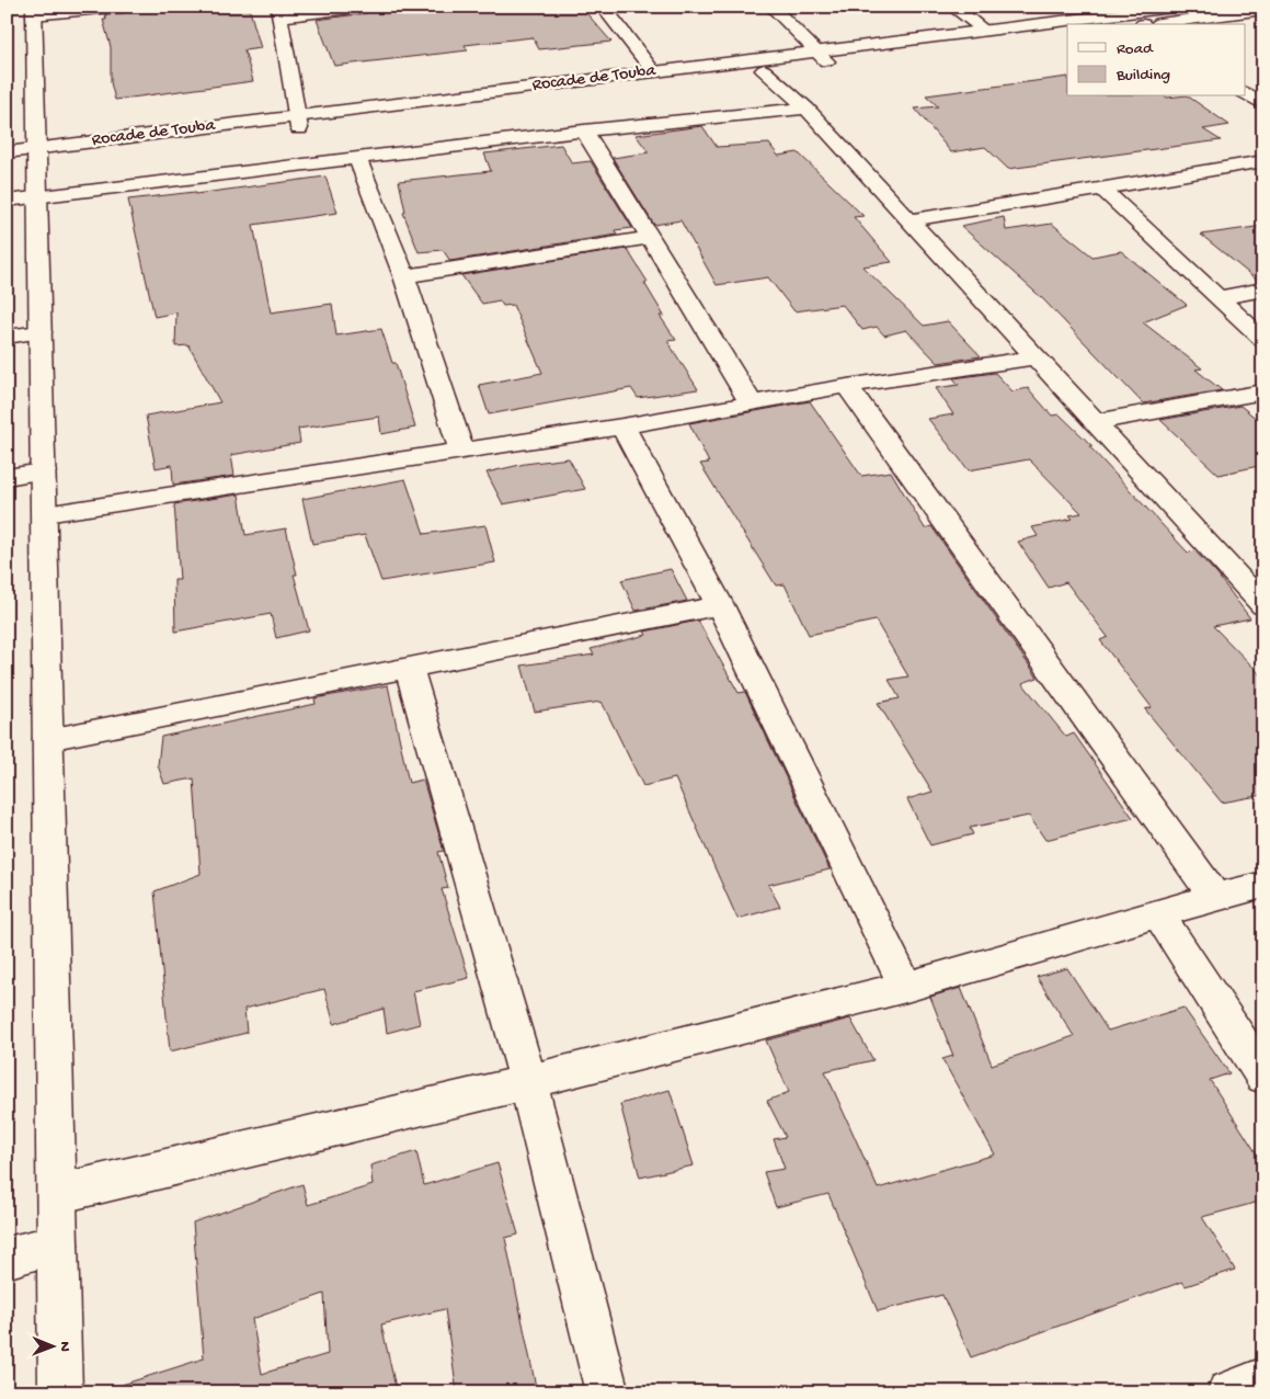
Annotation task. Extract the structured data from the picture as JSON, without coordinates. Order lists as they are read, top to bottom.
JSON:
{
  "streets": {
    "street": ["Rocade de Touba"]
  },
  "legend": ["Road", "Building"],
  "north": "right"
}
